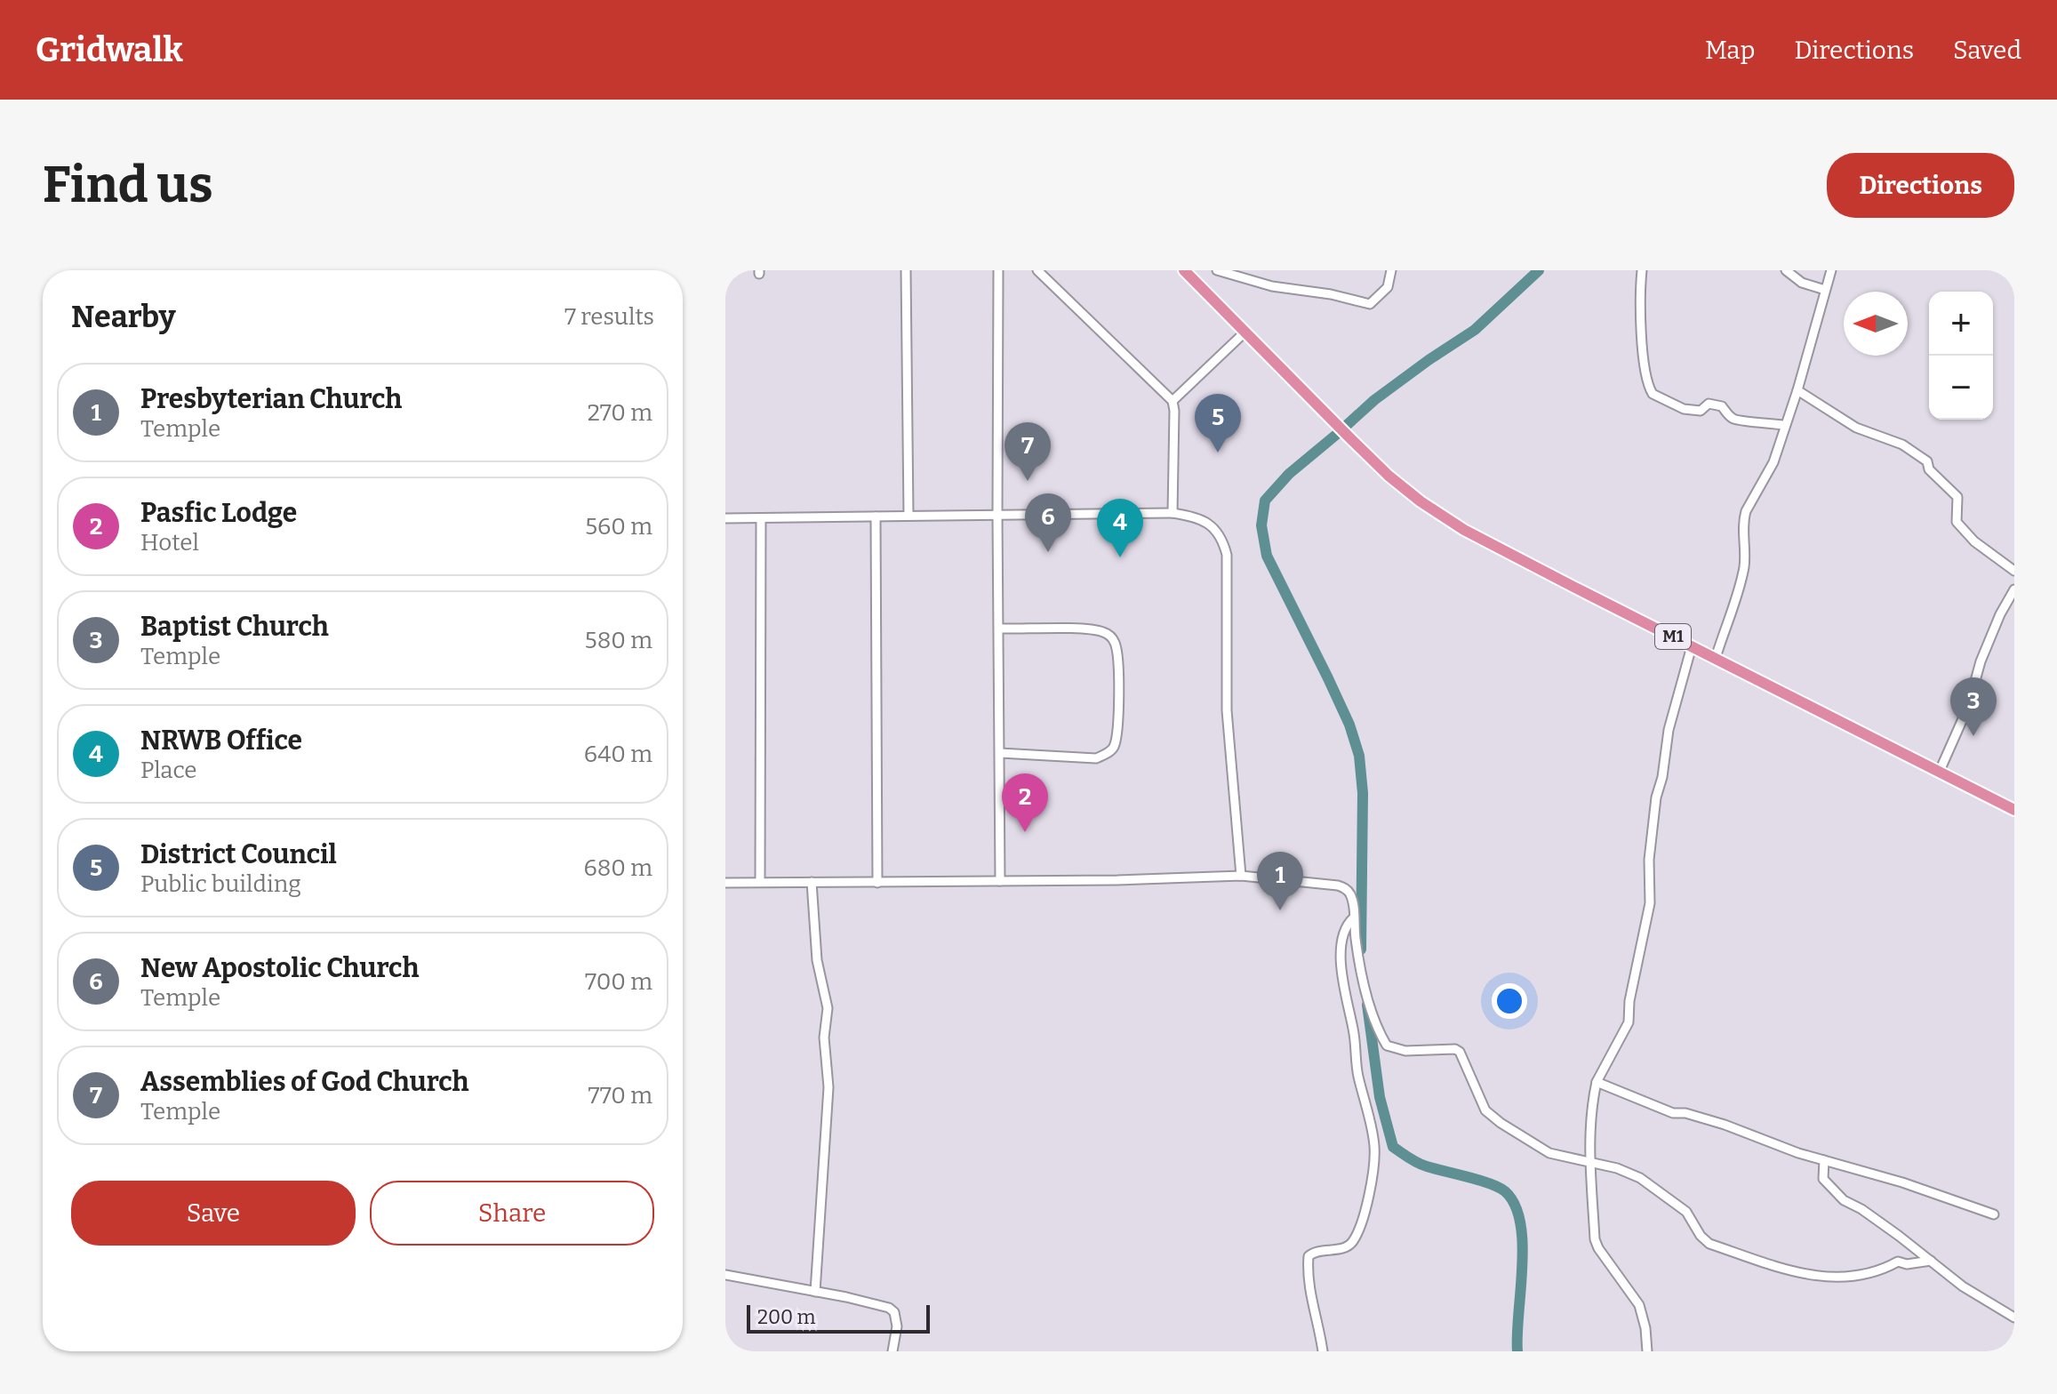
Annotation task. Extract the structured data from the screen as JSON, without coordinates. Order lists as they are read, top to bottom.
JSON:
{
  "streets": {
    "highway": ["M1"]
  },
  "scale_bar": "200 m",
  "north": "left",
  "page": {
    "header": "Gridwalk",
    "nav": ["Map", "Directions", "Saved"],
    "buttons": [
      "Directions",
      ["Save", "Share"]
    ],
    "title": "Find us",
    "heading": ["Nearby", "7 results"],
    "map_buttons": ["+", "−"],
    "list": [
      {
        "mark": "1",
        "name": "Presbyterian Church",
        "note": "Temple",
        "value": "270 m"
      },
      {
        "mark": "2",
        "name": "Pasfic Lodge",
        "note": "Hotel",
        "value": "560 m"
      },
      {
        "mark": "3",
        "name": "Baptist Church",
        "note": "Temple",
        "value": "580 m"
      },
      {
        "mark": "4",
        "name": "NRWB Office",
        "note": "Place",
        "value": "640 m"
      },
      {
        "mark": "5",
        "name": "District Council",
        "note": "Public building",
        "value": "680 m"
      },
      {
        "mark": "6",
        "name": "New Apostolic Church",
        "note": "Temple",
        "value": "700 m"
      },
      {
        "mark": "7",
        "name": "Assemblies of God Church",
        "note": "Temple",
        "value": "770 m"
      }
    ],
    "pins": [
      "5",
      "7",
      "6",
      "4",
      "3",
      "2",
      "1"
    ],
    "scale": "200 m"
  }
}
